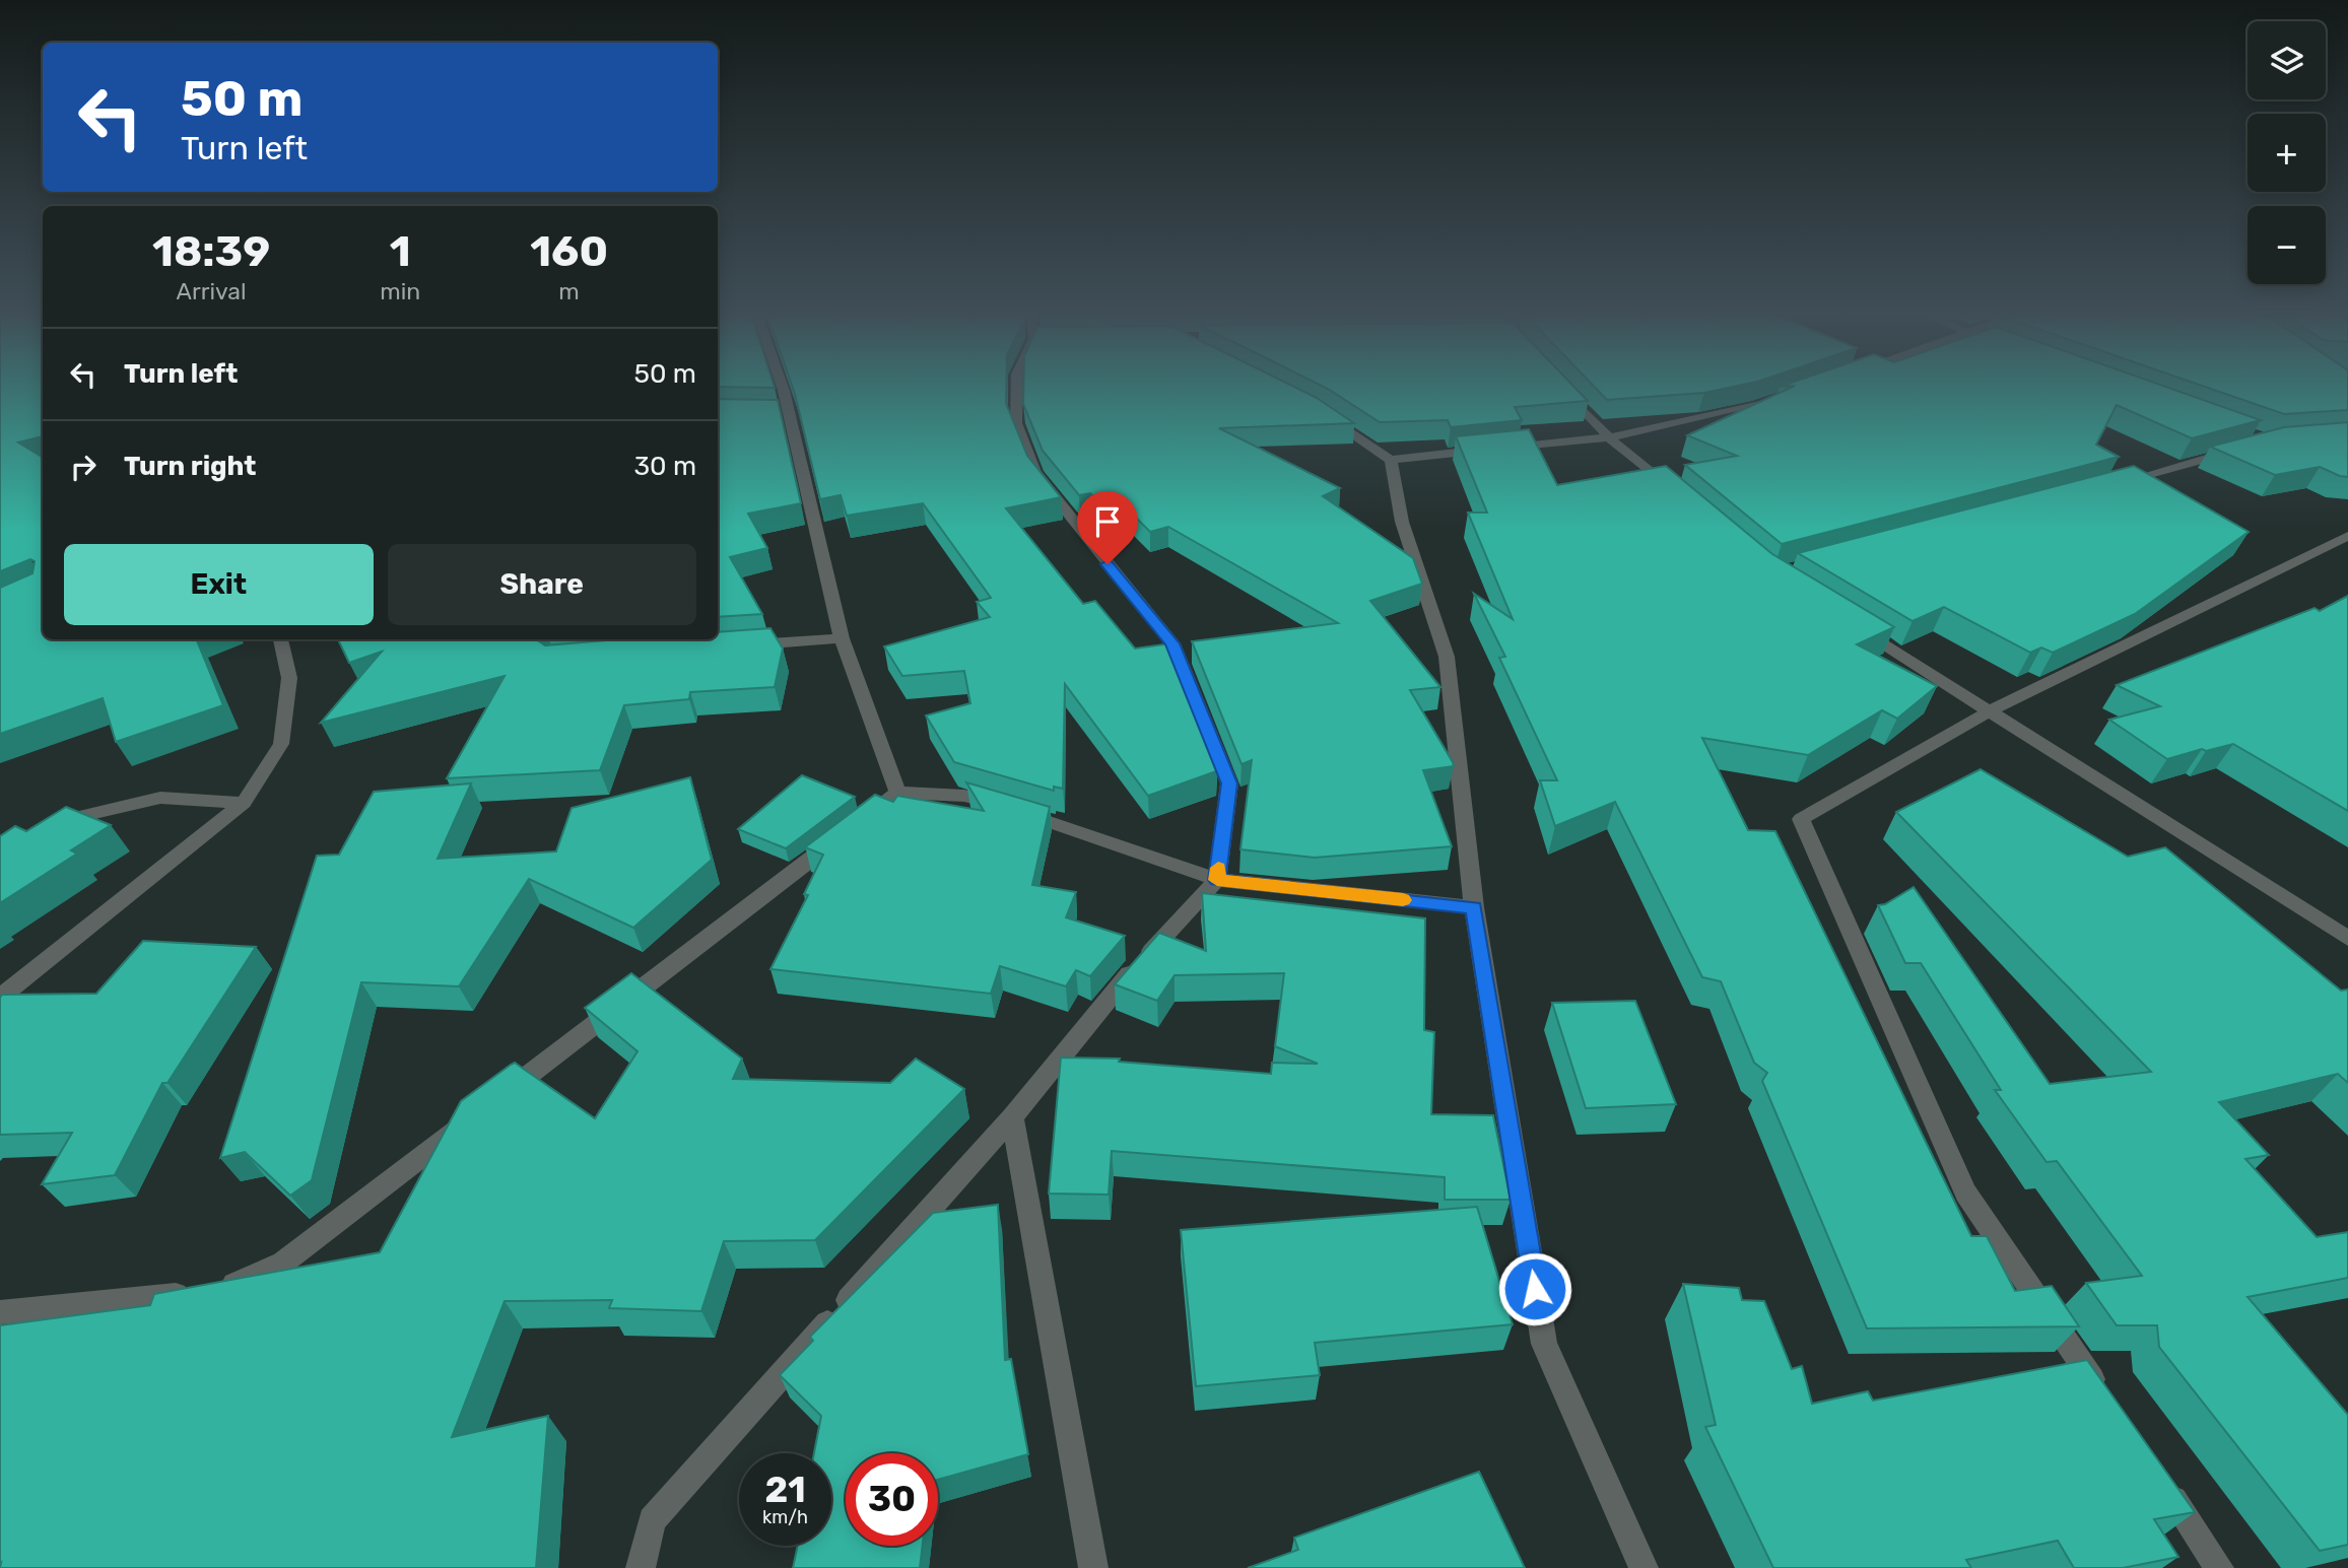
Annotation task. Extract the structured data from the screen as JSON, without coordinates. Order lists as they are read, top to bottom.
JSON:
{
  "page": {
    "map_buttons": ["+", "−"],
    "turn": ["50 m", "Turn left"],
    "eta": [
      "18:39",
      "Arrival",
      "1",
      "min",
      "160",
      "m"
    ],
    "list": [
      {
        "name": "Turn left",
        "value": "50 m"
      },
      {
        "name": "Turn right",
        "value": "30 m"
      }
    ],
    "buttons": ["Exit", "Share"],
    "speed": "21 km/h",
    "limit": "30"
  }
}
